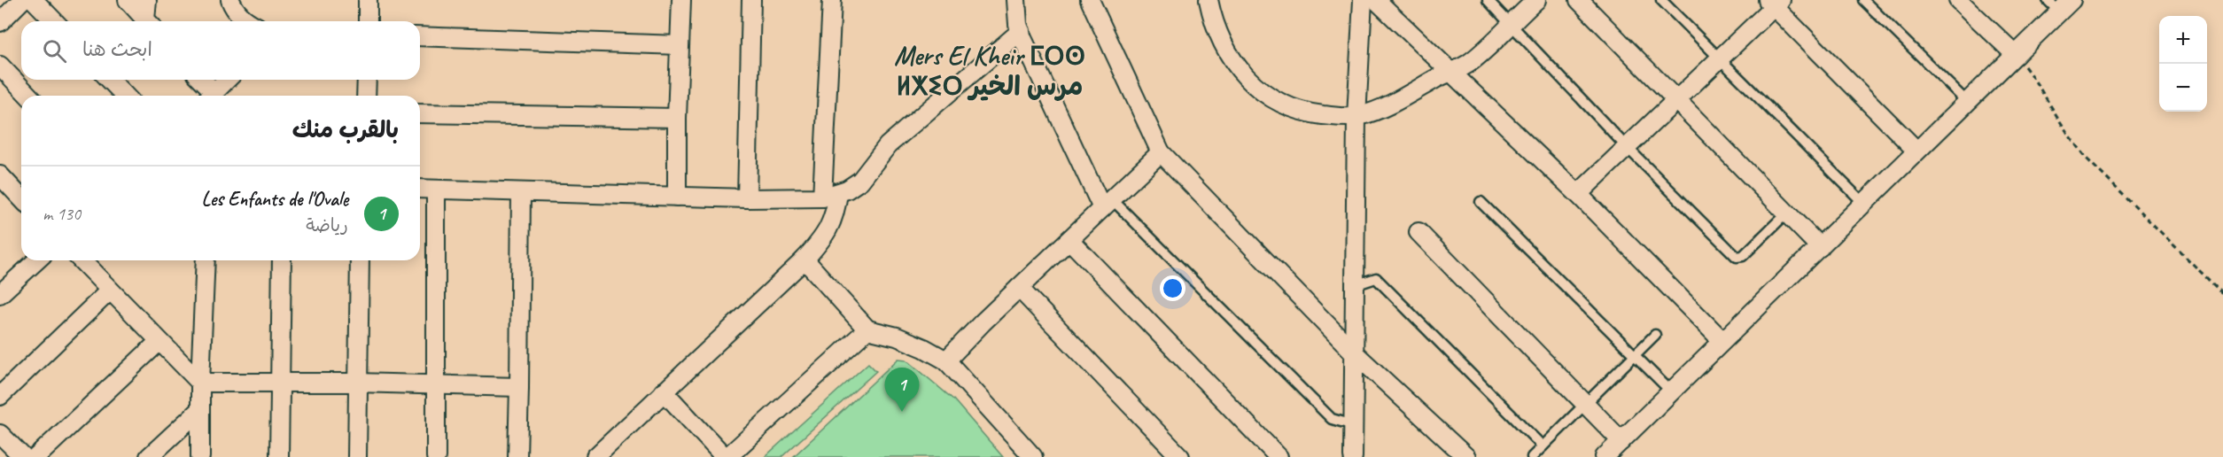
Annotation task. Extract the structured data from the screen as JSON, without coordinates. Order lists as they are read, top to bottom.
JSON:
{
  "districts": ["Mers El Kheir ⵎⵔⵙ ⵍⵅⵉⵔ مرس الخير"],
  "page": {
    "map_buttons": ["+", "−"],
    "search": "ابحث هنا",
    "heading": "بالقرب منك",
    "list": [
      {
        "mark": "1",
        "name": "Les Enfants de l'Ovale",
        "note": "رياضة",
        "value": "130 m"
      }
    ],
    "pins": "1"
  }
}
